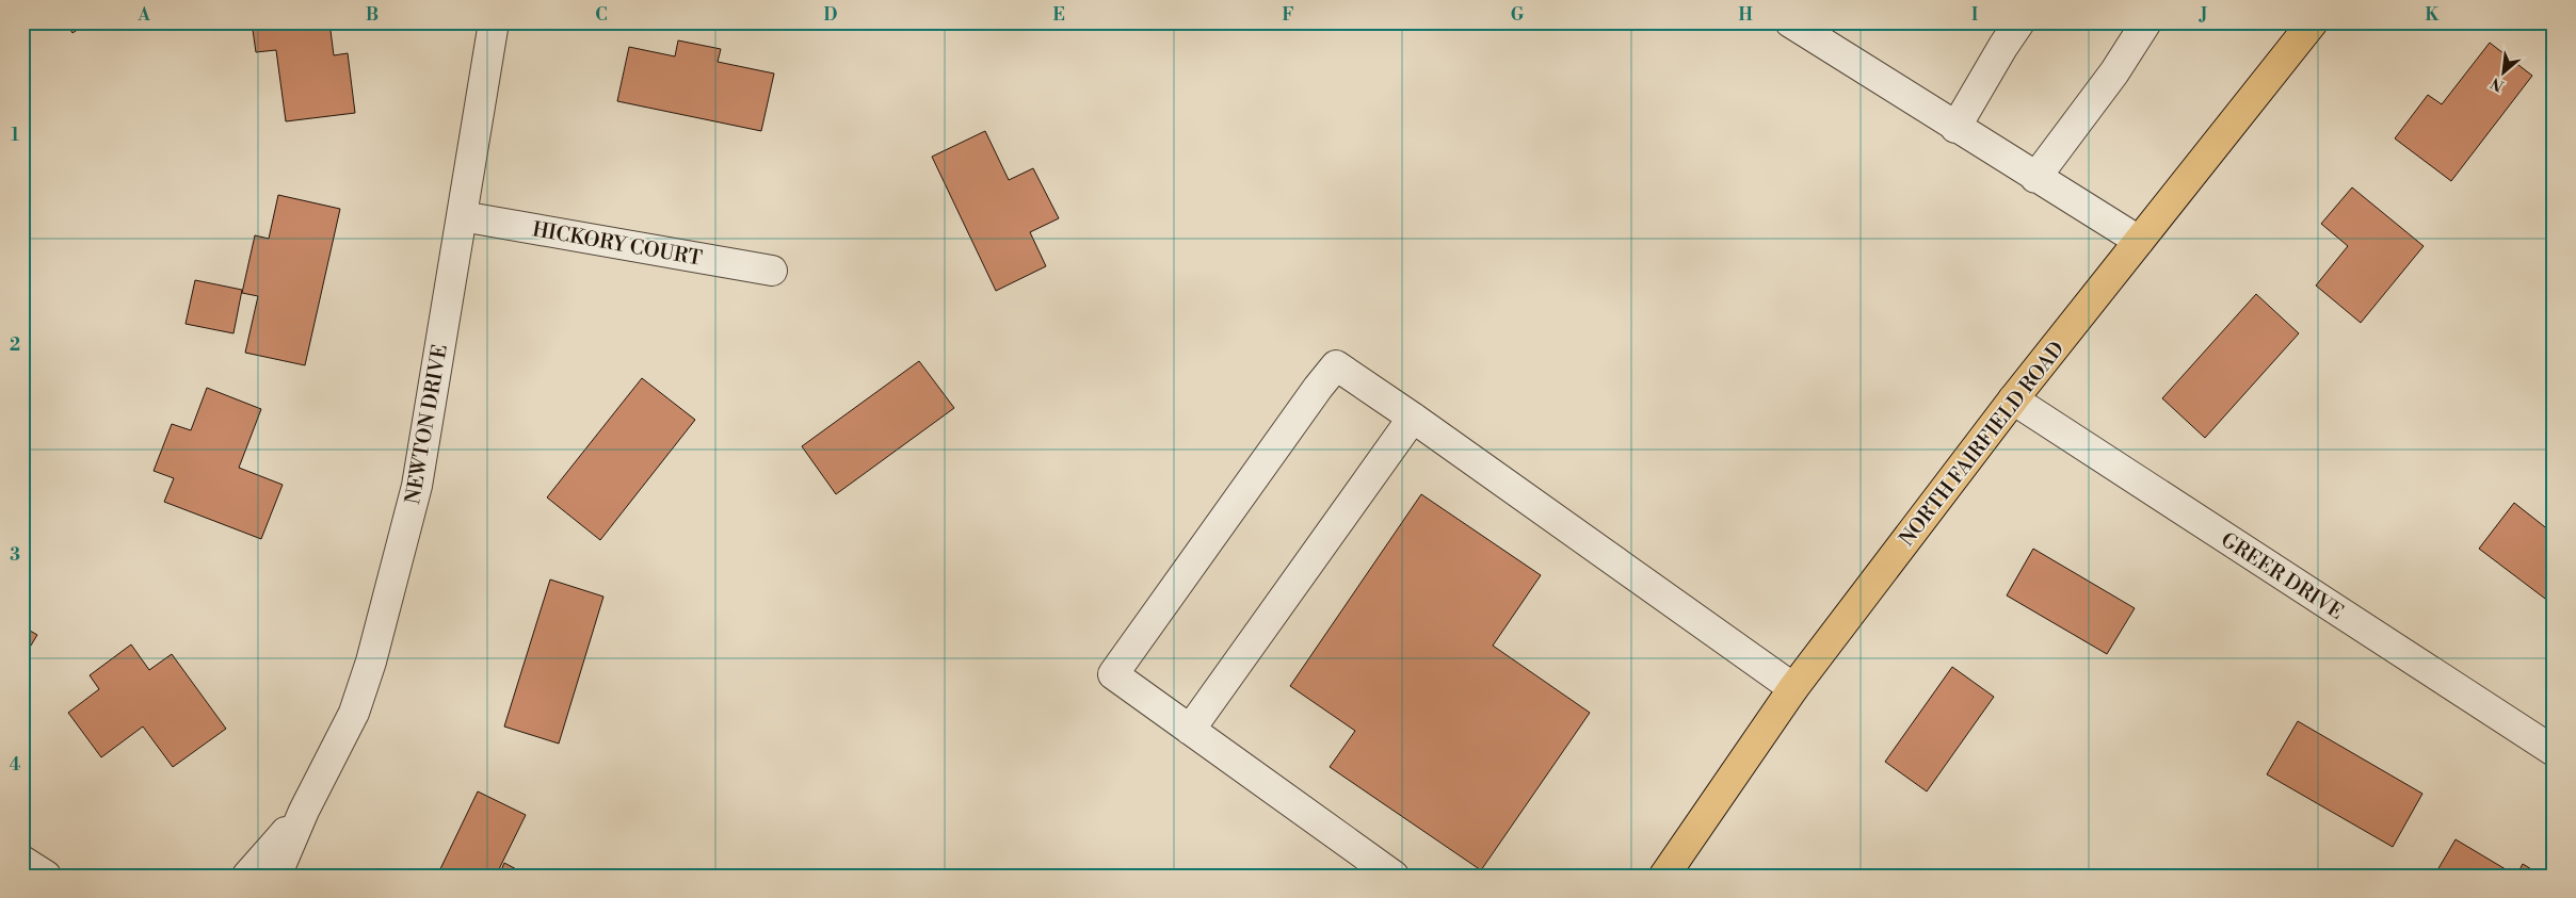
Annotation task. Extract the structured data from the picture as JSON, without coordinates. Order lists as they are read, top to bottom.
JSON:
{
  "streets": {
    "main road": ["NORTH FAIRFIELD ROAD"],
    "street": ["HICKORY COURT", "NEWTON DRIVE", "GREER DRIVE"]
  },
  "crossings": [
    ["HICKORY COURT", "NEWTON DRIVE"],
    ["NORTH FAIRFIELD ROAD", "GREER DRIVE"]
  ],
  "north": "bottom left",
  "grid": {
    "columns": [
      "A",
      "B",
      "C",
      "D",
      "E",
      "F",
      "G",
      "H",
      "I",
      "J",
      "K"
    ],
    "rows": [
      "1",
      "2",
      "3",
      "4"
    ]
  }
}
